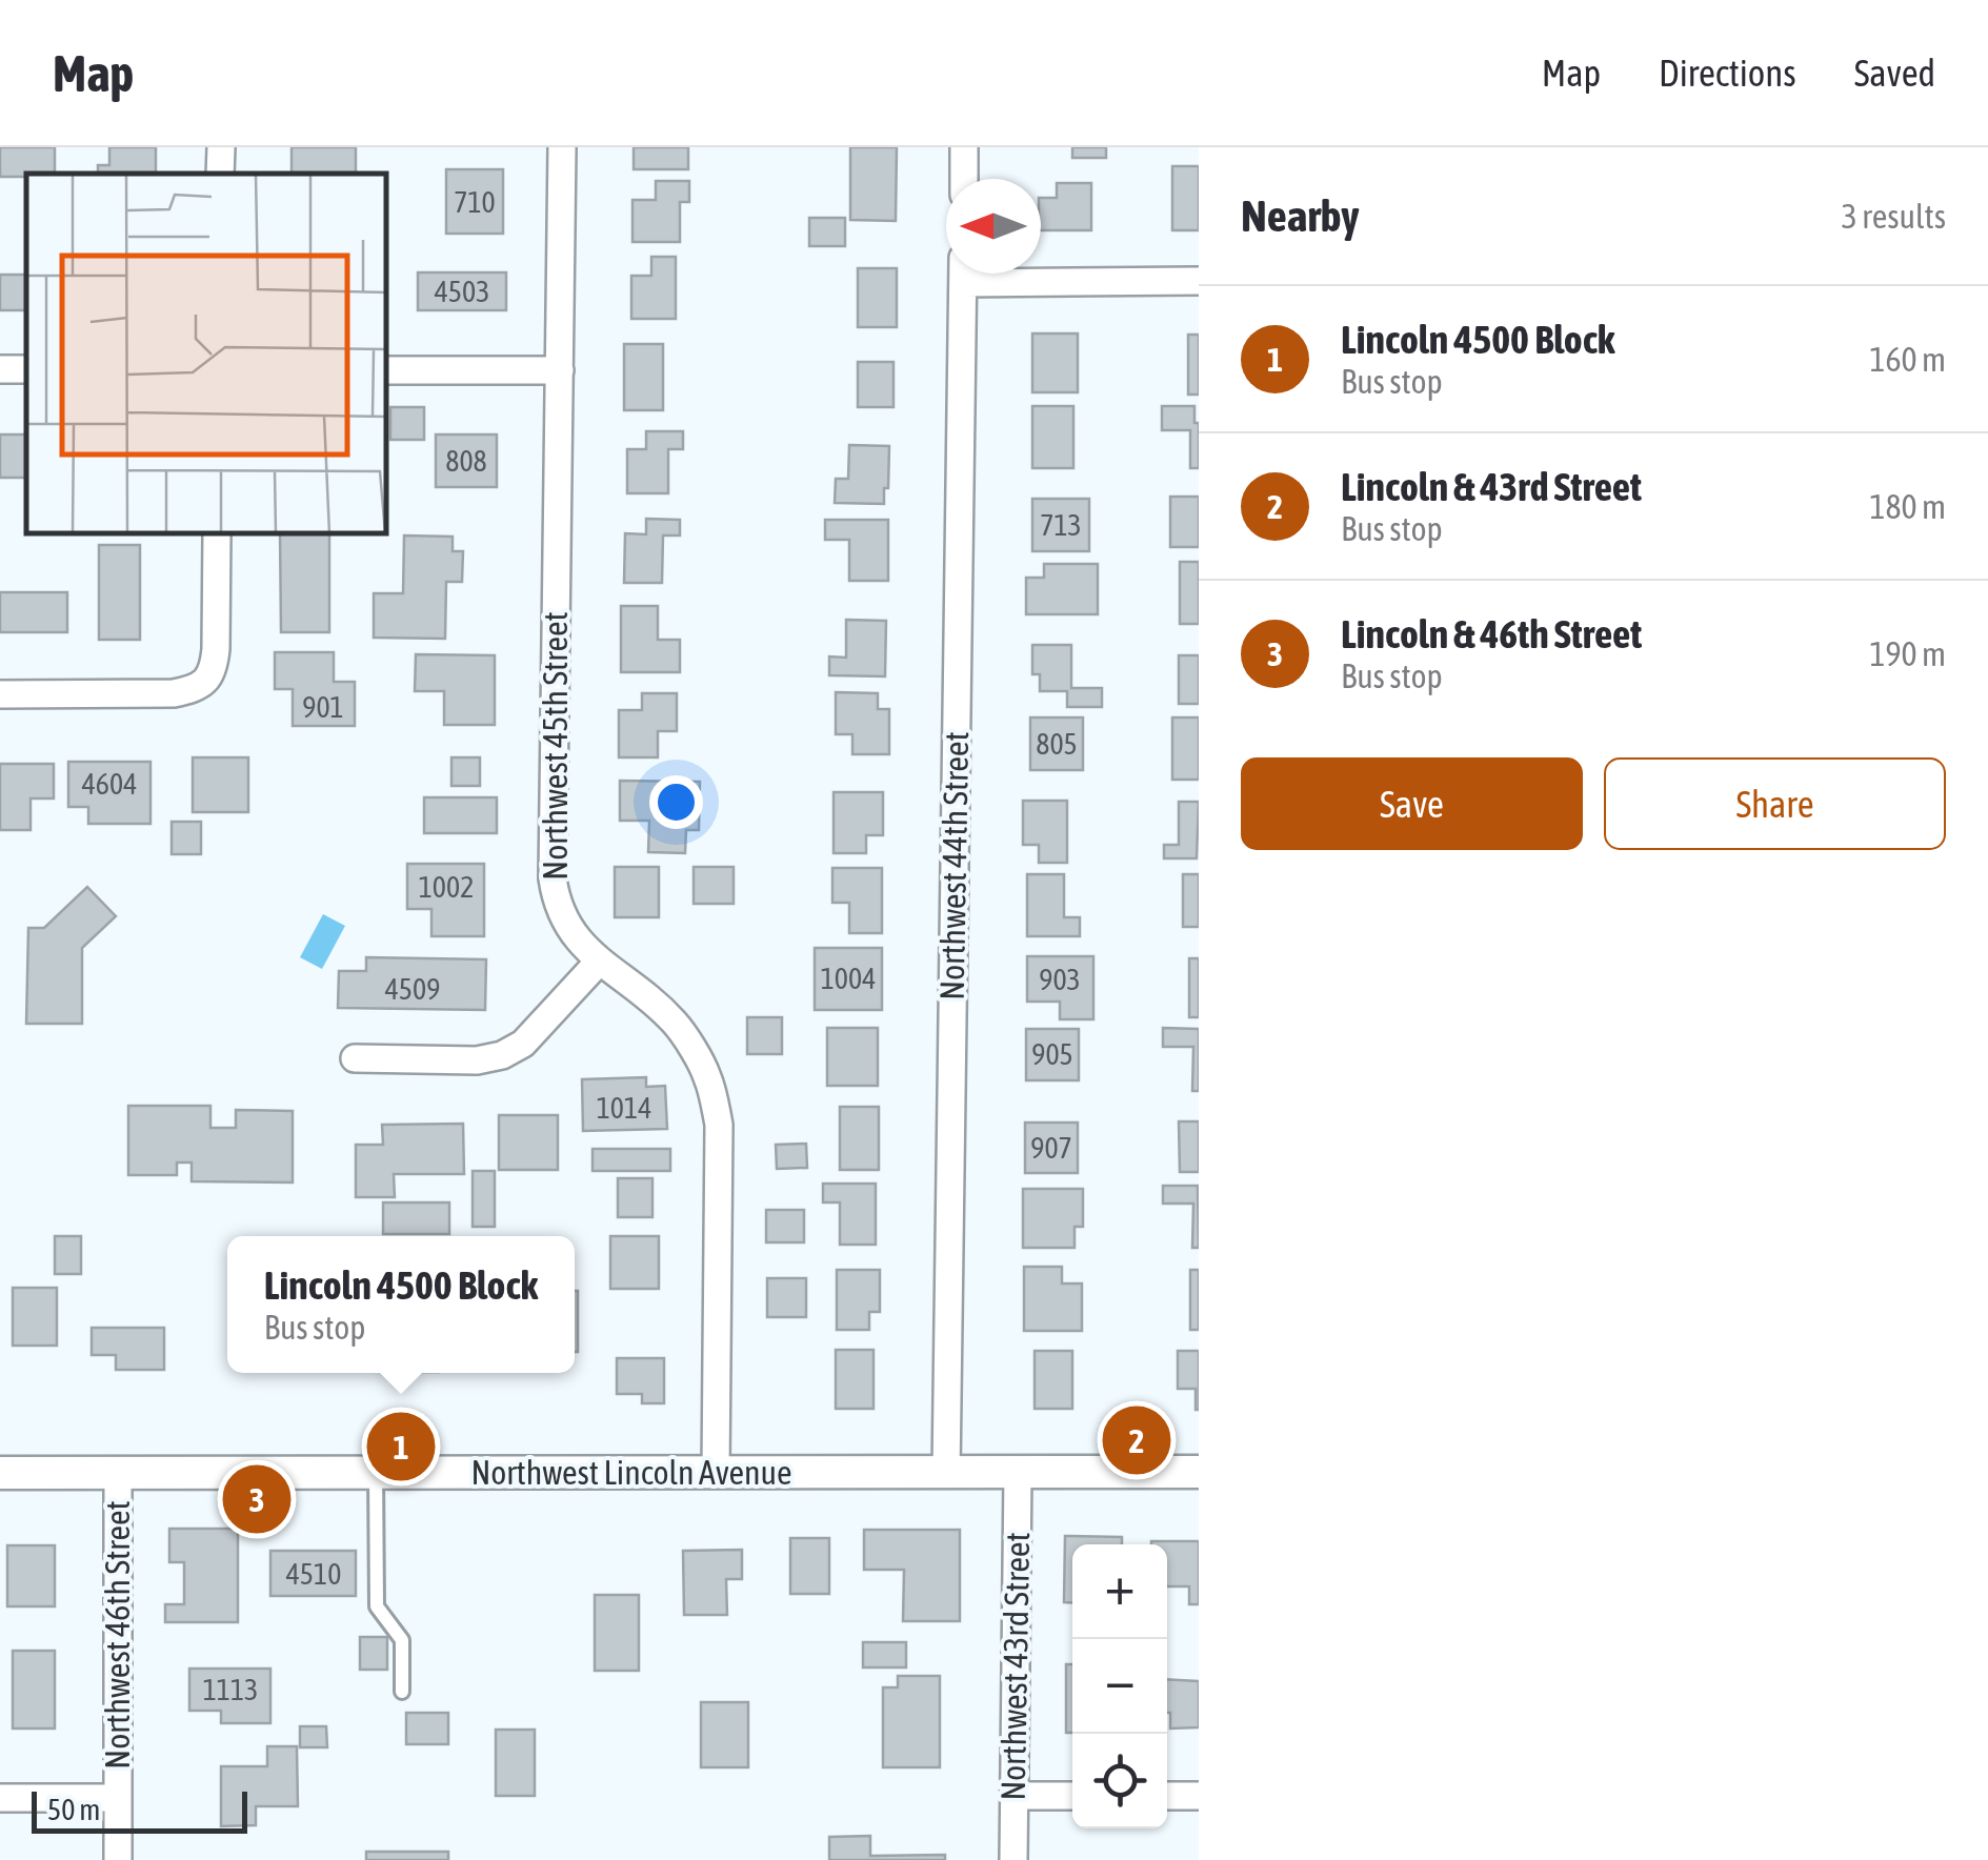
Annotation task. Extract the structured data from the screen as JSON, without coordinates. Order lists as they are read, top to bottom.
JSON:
{
  "streets": {
    "street": [
      "Northwest 45th Street",
      "Northwest 44th Street",
      "Northwest Lincoln Avenue",
      "Northwest 46th Street",
      "Northwest 43rd Street"
    ]
  },
  "crossings": [
    ["Northwest 45th Street", "Northwest Lincoln Avenue"],
    ["Northwest 44th Street", "Northwest Lincoln Avenue"],
    ["Northwest Lincoln Avenue", "Northwest 46th Street"],
    ["Northwest Lincoln Avenue", "Northwest 43rd Street"]
  ],
  "house_numbers": [
    "710",
    "4503",
    "808",
    "713",
    "901",
    "805",
    "4604",
    "1002",
    "1004",
    "903",
    "4509",
    "905",
    "1014",
    "907",
    "4510",
    "1113"
  ],
  "scale_bar": "50 m",
  "north": "left",
  "page": {
    "header": "Map",
    "nav": ["Map", "Directions", "Saved"],
    "heading": ["Nearby", "3 results"],
    "list": [
      {
        "mark": "1",
        "name": "Lincoln 4500 Block",
        "note": "Bus stop",
        "value": "160 m"
      },
      {
        "mark": "2",
        "name": "Lincoln & 43rd Street",
        "note": "Bus stop",
        "value": "180 m"
      },
      {
        "mark": "3",
        "name": "Lincoln & 46th Street",
        "note": "Bus stop",
        "value": "190 m"
      }
    ],
    "buttons": ["Save", "Share"],
    "popup": ["Lincoln 4500 Block", "Bus stop"],
    "pins": ["2", "1", "3"],
    "map_buttons": ["+", "−"],
    "scale": "50 m"
  }
}
